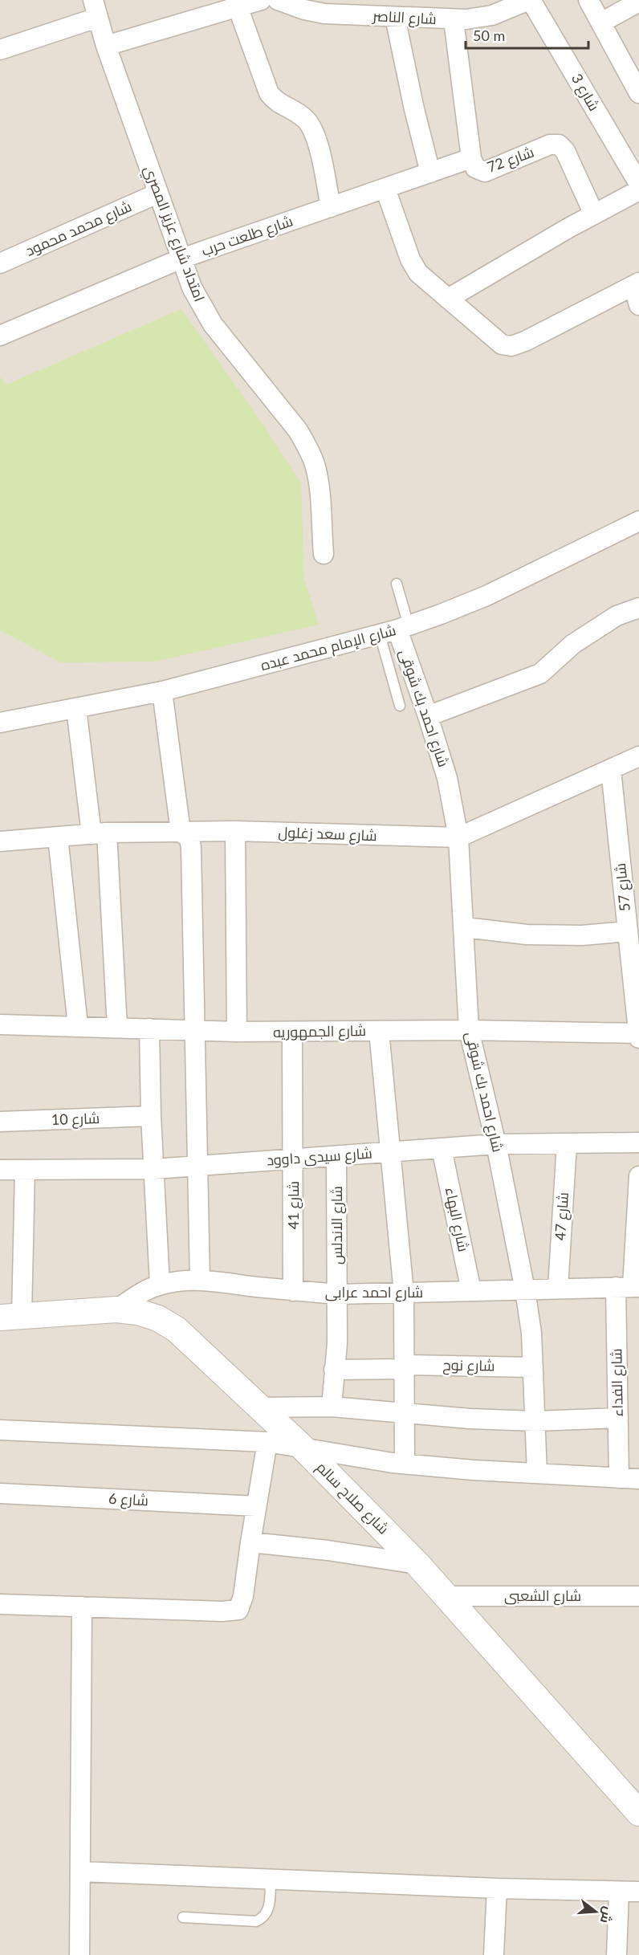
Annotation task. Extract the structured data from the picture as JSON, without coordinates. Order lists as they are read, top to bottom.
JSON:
{
  "streets": {
    "street": [
      "شارع الناصر",
      "شارع 3",
      "شارع 72",
      "شارع محمد محمود",
      "امتداد شارع عزيز المصري",
      "شارع طلعت حرب",
      "شارع الإمام محمد عبده",
      "شارع احمد بك شوقى",
      "شارع سعد زغلول",
      "شارع 57",
      "شارع الجمهوريه",
      "شارع 10",
      "شارع سيدى داوود",
      "شارع 41",
      "شارع 47",
      "شارع البهاء",
      "شارع الاندلس",
      "شارع احمد عرابى",
      "شارع نوح",
      "شارع الفداء",
      "شارع صلاح سالم",
      "شارع 6",
      "شارع الشعبى"
    ]
  },
  "crossings": [
    ["شارع الناصر", "شارع 3"],
    ["شارع الناصر", "شارع 72"],
    ["شارع 72", "شارع طلعت حرب"],
    ["شارع محمد محمود", "امتداد شارع عزيز المصري"],
    ["امتداد شارع عزيز المصري", "شارع طلعت حرب"],
    ["شارع الإمام محمد عبده", "شارع احمد بك شوقى"],
    ["شارع احمد بك شوقى", "شارع سعد زغلول"],
    ["شارع احمد بك شوقى", "شارع الجمهوريه"],
    ["شارع احمد بك شوقى", "شارع سيدى داوود"],
    ["شارع احمد بك شوقى", "شارع احمد عرابى"],
    ["شارع احمد بك شوقى", "شارع نوح"],
    ["شارع سعد زغلول", "شارع 57"],
    ["شارع 57", "شارع الجمهوريه"],
    ["شارع الجمهوريه", "شارع 41"],
    ["شارع سيدى داوود", "شارع 41"],
    ["شارع سيدى داوود", "شارع 47"],
    ["شارع سيدى داوود", "شارع البهاء"],
    ["شارع سيدى داوود", "شارع الاندلس"],
    ["شارع 41", "شارع احمد عرابى"],
    ["شارع 47", "شارع احمد عرابى"],
    ["شارع البهاء", "شارع احمد عرابى"],
    ["شارع الاندلس", "شارع احمد عرابى"],
    ["شارع الاندلس", "شارع نوح"],
    ["شارع احمد عرابى", "شارع الفداء"],
    ["شارع احمد عرابى", "شارع صلاح سالم"],
    ["شارع صلاح سالم", "شارع الشعبى"]
  ],
  "scale_bar": "50 m",
  "north": "right"
}
